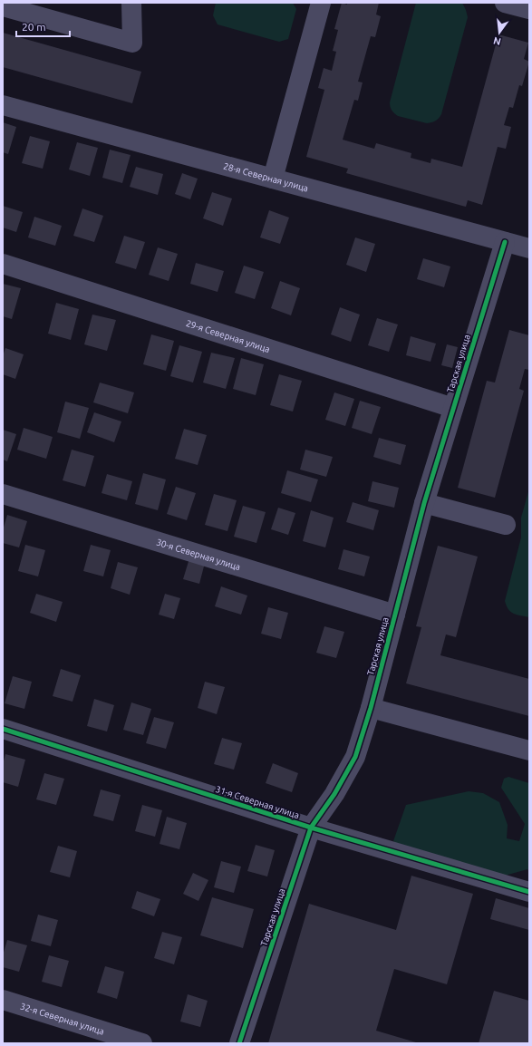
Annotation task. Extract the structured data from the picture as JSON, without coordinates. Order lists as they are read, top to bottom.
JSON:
{
  "streets": {
    "street": [
      "28-я Северная улица",
      "29-я Северная улица",
      "Тарская улица",
      "30-я Северная улица",
      "31-я Северная улица",
      "32-я Северная улица"
    ]
  },
  "crossings": [
    ["28-я Северная улица", "Тарская улица"],
    ["29-я Северная улица", "Тарская улица"],
    ["Тарская улица", "30-я Северная улица"],
    ["Тарская улица", "31-я Северная улица"]
  ],
  "scale_bar": "20 m",
  "north": "bottom"
}
